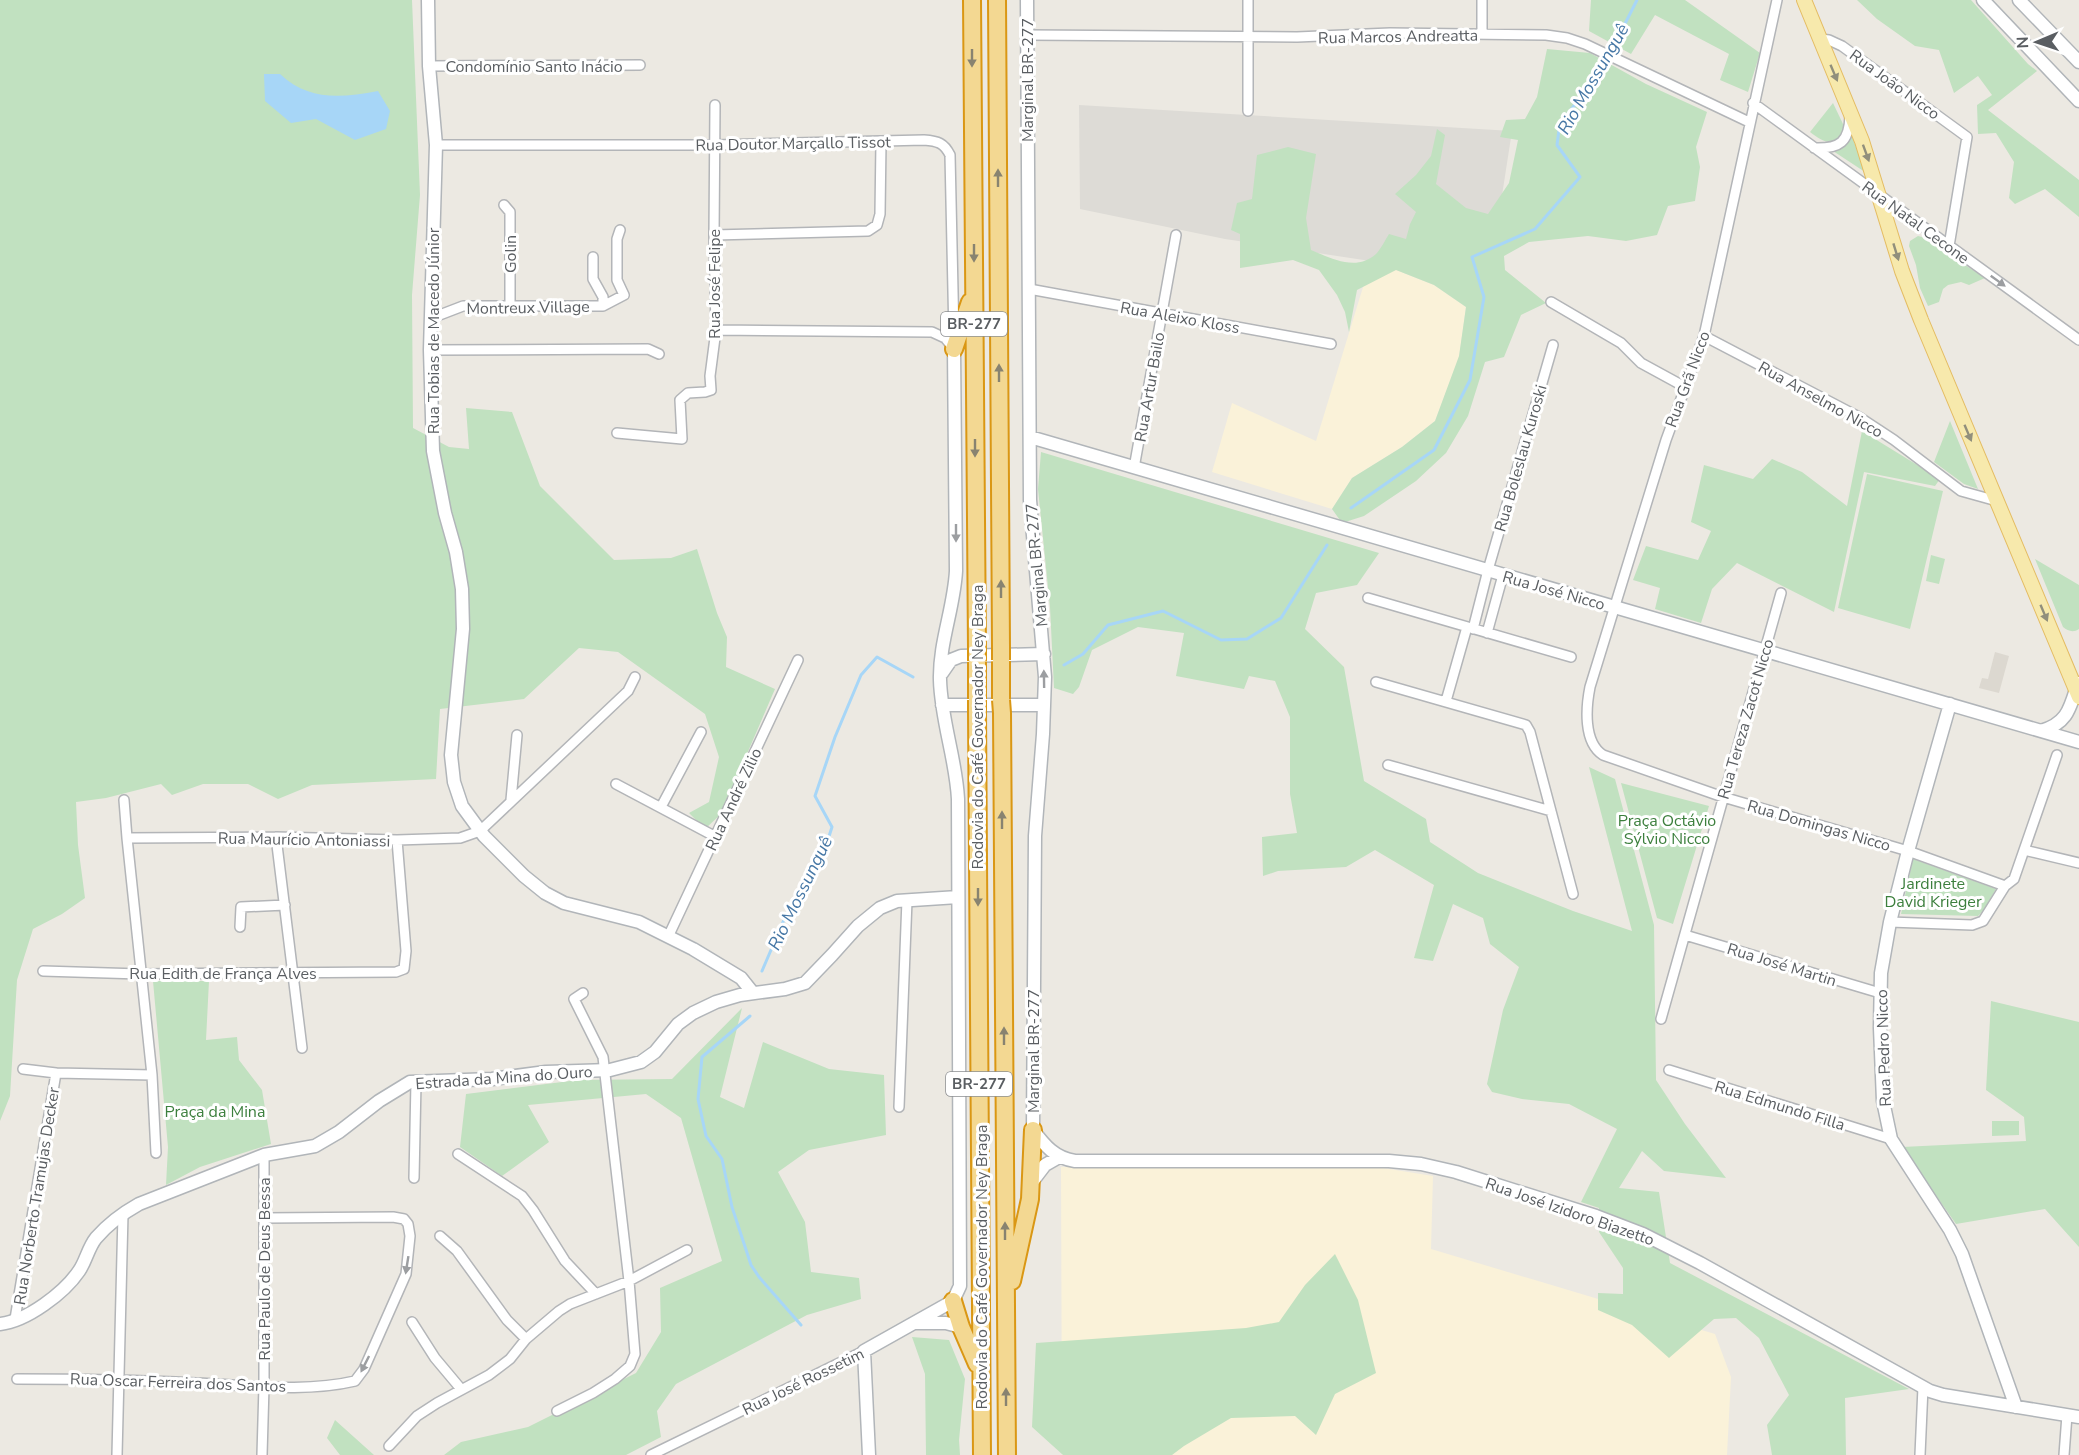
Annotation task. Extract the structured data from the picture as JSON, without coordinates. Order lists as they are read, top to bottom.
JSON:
{
  "streets": {
    "highway": ["BR-277", "Rodovia do Café Governador Ney Braga"],
    "street": [
      "Rua Marcos Andreatta",
      "Condomínio Santo Inácio",
      "Marginal BR-277",
      "Rua João Nicco",
      "Rua Doutor Marçallo Tissot",
      "Rua Natal Cecone",
      "Golin",
      "Rua José Felipe",
      "Montreux Village",
      "Rua Aleixo Kloss",
      "Rua Tobias de Macedo Júnior",
      "Rua Grã Nicco",
      "Rua Artur Bailo",
      "Rua Anselmo Nicco",
      "Rua Boleslau Kuroski",
      "Rua José Nicco",
      "Rua Tereza Zacot Nicco",
      "Rua André Zilio",
      "Rua Domingas Nicco",
      "Rua Maurício Antoniassi",
      "Rua José Martin",
      "Rua Edith de França Alves",
      "Rua Pedro Nicco",
      "Estrada da Mina do Ouro",
      "Rua Edmundo Filla",
      "Rua Norberto Tramujas Decker",
      "Rua José Izidoro Biazetto",
      "Rua Paulo de Deus Bessa",
      "Rua José Rossetim",
      "Rua Oscar Ferreira dos Santos"
    ]
  },
  "crossings": [
    ["Rua Marcos Andreatta", "Marginal BR-277"],
    ["Rua Marcos Andreatta", "Rua Grã Nicco"],
    ["Condomínio Santo Inácio", "Rua Tobias de Macedo Júnior"],
    ["Marginal BR-277", "Rua Aleixo Kloss"],
    ["Marginal BR-277", "Rua José Nicco"],
    ["Rua João Nicco", "Rua Natal Cecone"],
    ["Rua Doutor Marçallo Tissot", "Rua José Felipe"],
    ["Rua Doutor Marçallo Tissot", "Rua Tobias de Macedo Júnior"],
    ["Rua Natal Cecone", "Rua Grã Nicco"],
    ["Golin", "Montreux Village"],
    ["Montreux Village", "Rua Tobias de Macedo Júnior"],
    ["Rua Aleixo Kloss", "Rua Artur Bailo"],
    ["Rua Tobias de Macedo Júnior", "Rua André Zilio"],
    ["Rua Tobias de Macedo Júnior", "Rua Maurício Antoniassi"],
    ["Rua Tobias de Macedo Júnior", "Estrada da Mina do Ouro"],
    ["Rua Grã Nicco", "Rua Anselmo Nicco"],
    ["Rua Grã Nicco", "Rua José Nicco"],
    ["Rua Grã Nicco", "Rua Domingas Nicco"],
    ["Rua Artur Bailo", "Rua José Nicco"],
    ["Rua Boleslau Kuroski", "Rua José Nicco"],
    ["Rua José Nicco", "Rua Tereza Zacot Nicco"],
    ["Rua José Nicco", "Rua Pedro Nicco"],
    ["Rua Tereza Zacot Nicco", "Rua Domingas Nicco"],
    ["Rua Tereza Zacot Nicco", "Rua José Martin"],
    ["Rua Domingas Nicco", "Rua Pedro Nicco"],
    ["Rua Maurício Antoniassi", "Rua Edith de França Alves"],
    ["Rua José Martin", "Rua Pedro Nicco"],
    ["Rua Pedro Nicco", "Rua Edmundo Filla"],
    ["Rua Pedro Nicco", "Rua José Izidoro Biazetto"],
    ["Estrada da Mina do Ouro", "Rua Norberto Tramujas Decker"],
    ["Estrada da Mina do Ouro", "Rua Paulo de Deus Bessa"],
    ["Rua Paulo de Deus Bessa", "Rua Oscar Ferreira dos Santos"]
  ],
  "one_way": ["Rua Natal Cecone"],
  "water": ["Rio Mossunguê"],
  "parks": ["Praça Octávio Sýlvio Nicco", "Jardinete David Krieger", "Praça da Mina"],
  "north": "left"
}
